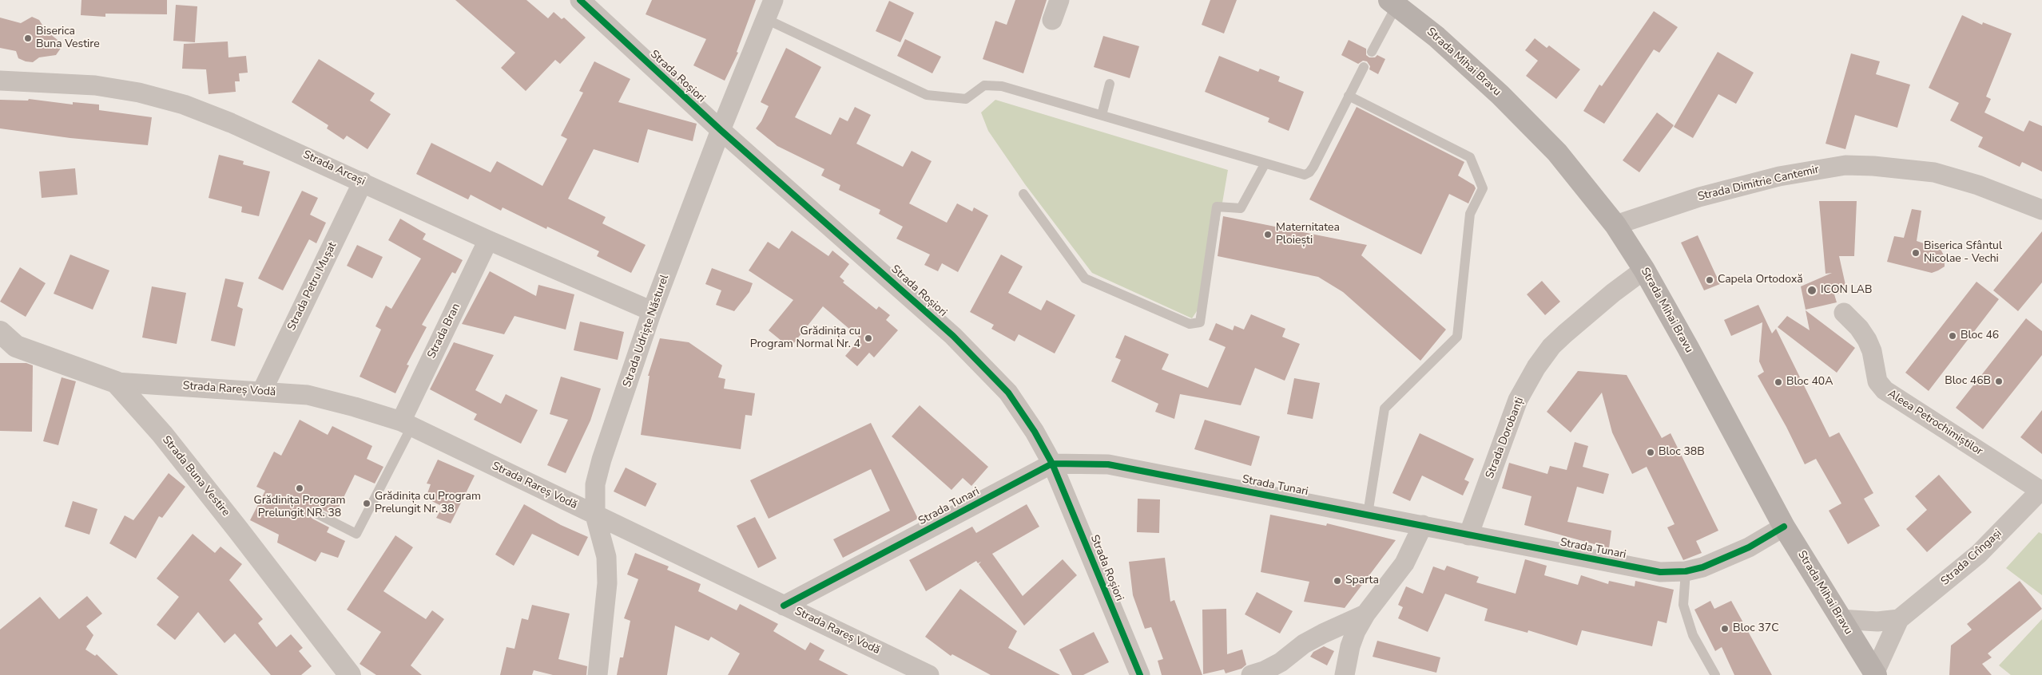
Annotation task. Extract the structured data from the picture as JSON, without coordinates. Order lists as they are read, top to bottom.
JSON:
{
  "streets": {
    "main road": ["Strada Mihai Bravu"],
    "street": [
      "Strada Roșiori",
      "Strada Arcași",
      "Strada Dimitrie Cantemir",
      "Strada Petru Mușat",
      "Strada Bran",
      "Strada Udriște Năsturel",
      "Strada Rareș Vodă",
      "Aleea Petrochimiștilor",
      "Strada Dorobanți",
      "Strada Buna Vestire",
      "Strada Tunari",
      "Strada Crîngași"
    ]
  },
  "crossings": [
    ["Strada Mihai Bravu", "Strada Dimitrie Cantemir"],
    ["Strada Mihai Bravu", "Strada Dorobanți"],
    ["Strada Mihai Bravu", "Strada Tunari"],
    ["Strada Mihai Bravu", "Strada Crîngași"],
    ["Strada Roșiori", "Strada Udriște Năsturel"],
    ["Strada Roșiori", "Strada Tunari"],
    ["Strada Arcași", "Strada Petru Mușat"],
    ["Strada Arcași", "Strada Bran"],
    ["Strada Arcași", "Strada Udriște Năsturel"],
    ["Strada Petru Mușat", "Strada Rareș Vodă"],
    ["Strada Bran", "Strada Rareș Vodă"],
    ["Strada Udriște Năsturel", "Strada Rareș Vodă"],
    ["Strada Rareș Vodă", "Strada Buna Vestire"],
    ["Strada Rareș Vodă", "Strada Tunari"],
    ["Aleea Petrochimiștilor", "Strada Crîngași"],
    ["Strada Dorobanți", "Strada Tunari"]
  ],
  "places": [
    "Biserica Buna Vestire",
    "Maternitatea Ploiești",
    "Biserica Sfântul Nicolae - Vechi",
    "Capela Ortodoxă",
    "ICON LAB",
    "Bloc 46",
    "Grădinița cu Program Normal Nr. 4",
    "Bloc 46B",
    "Bloc 40A",
    "Bloc 38B",
    "Grădinița Program Prelungit NR. 38",
    "Grădinița cu Program Prelungit Nr. 38",
    "Sparta",
    "Bloc 37C"
  ]
}
